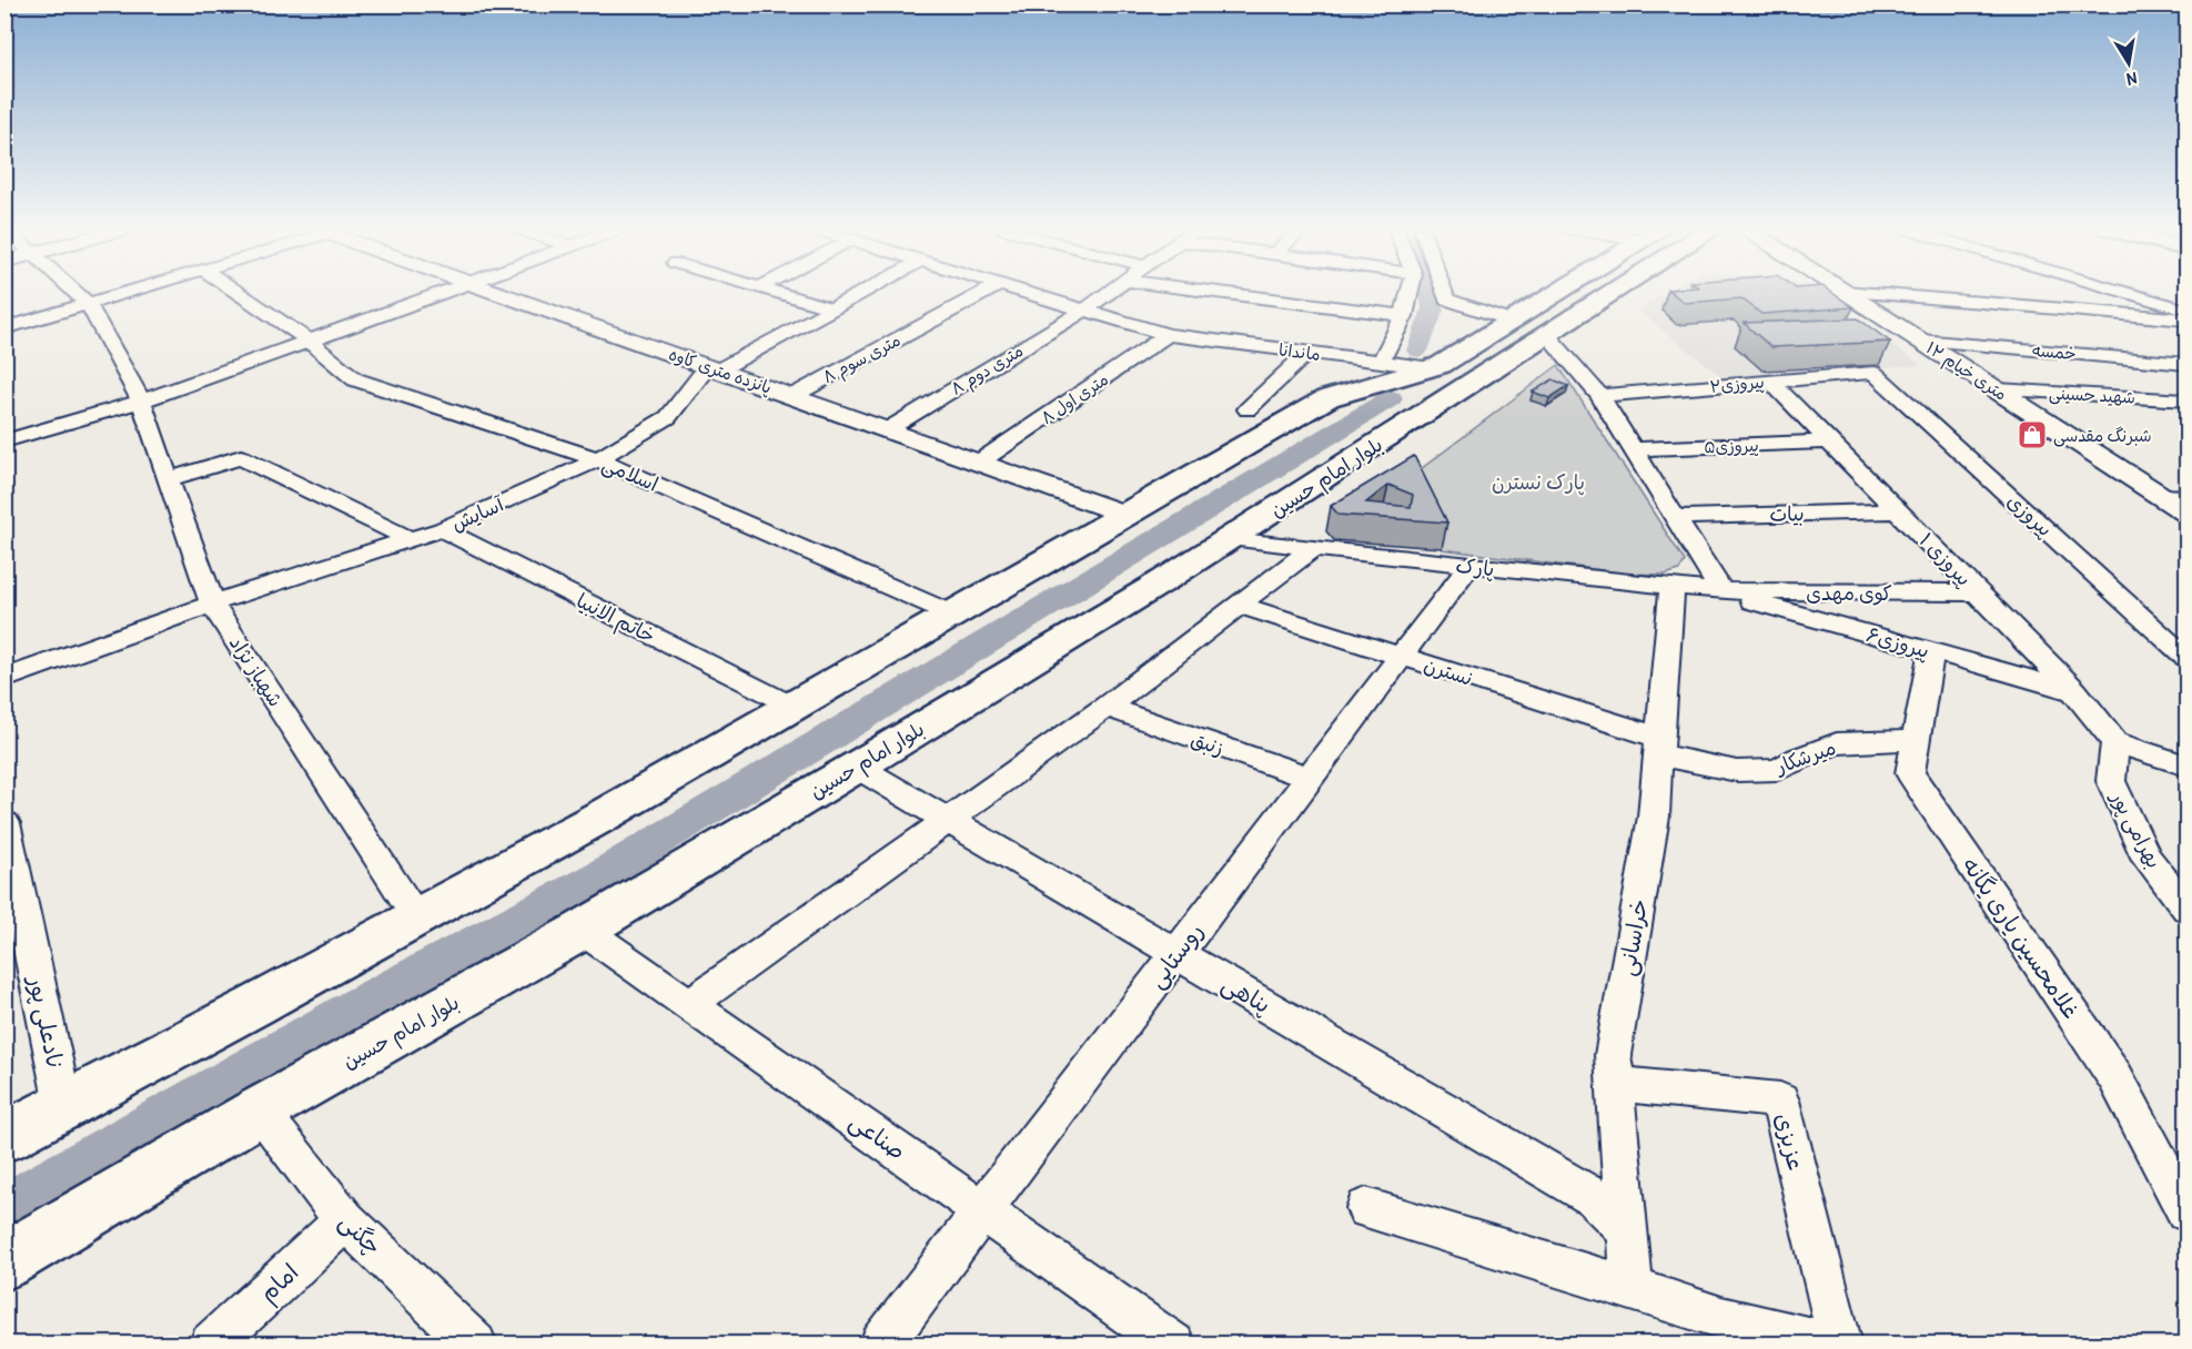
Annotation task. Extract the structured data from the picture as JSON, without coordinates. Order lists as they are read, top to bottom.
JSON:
{
  "streets": {
    "main road": ["بلوار امام حسین"],
    "street": [
      "ماندانا",
      "خمسه",
      "۸ متری سوم",
      "۸ متری دوم",
      "پانزده متری کاوه",
      "۱۲ متری خیام",
      "پیروزی۲",
      "شهید حسینی",
      "۸ متری اول",
      "پیروزی۵",
      "اسلامی",
      "آسایش",
      "بیات",
      "پیروزی",
      "پیروزی ۱",
      "پارک",
      "کوی مهدی",
      "خاتم الانبیا",
      "پیروزی۶",
      "شهباز نژاد",
      "نسترن",
      "زنبق",
      "میرشکار",
      "بهرامی پور",
      "خراسانی",
      "غلامحسین یاری یگانه",
      "روستایی",
      "پناهی",
      "نادعلی پور",
      "صناعی",
      "عزیزی",
      "چگنی",
      "امام"
    ]
  },
  "crossings": [
    ["ماندانا", "۸ متری دوم"],
    ["ماندانا", "۸ متری اول"],
    ["خمسه", "۱۲ متری خیام"],
    ["۸ متری سوم", "پانزده متری کاوه"],
    ["۸ متری دوم", "پانزده متری کاوه"],
    ["پانزده متری کاوه", "۸ متری اول"],
    ["پانزده متری کاوه", "آسایش"],
    ["۱۲ متری خیام", "شهید حسینی"],
    ["پیروزی۲", "پیروزی"],
    ["پیروزی۲", "پیروزی ۱"],
    ["پیروزی۵", "پیروزی ۱"],
    ["اسلامی", "آسایش"],
    ["بلوار امام حسین", "پارک"],
    ["بلوار امام حسین", "پناهی"],
    ["بلوار امام حسین", "صناعی"],
    ["بلوار امام حسین", "چگنی"],
    ["آسایش", "خاتم الانبیا"],
    ["آسایش", "شهباز نژاد"],
    ["بیات", "پیروزی ۱"],
    ["پیروزی ۱", "کوی مهدی"],
    ["پیروزی ۱", "پیروزی۶"],
    ["پیروزی ۱", "بهرامی پور"],
    ["پارک", "کوی مهدی"],
    ["پارک", "پیروزی۶"],
    ["پارک", "خراسانی"],
    ["پارک", "روستایی"],
    ["کوی مهدی", "پیروزی۶"],
    ["پیروزی۶", "غلامحسین یاری یگانه"],
    ["نسترن", "میرشکار"],
    ["نسترن", "خراسانی"],
    ["نسترن", "روستایی"],
    ["زنبق", "روستایی"],
    ["میرشکار", "خراسانی"],
    ["میرشکار", "غلامحسین یاری یگانه"],
    ["خراسانی", "پناهی"],
    ["خراسانی", "عزیزی"],
    ["روستایی", "پناهی"],
    ["روستایی", "صناعی"],
    ["چگنی", "امام"]
  ],
  "parks": ["پارک نسترن"],
  "places": {
    "shop": ["شبرنگ مقدسی"]
  },
  "north": "bottom"
}
